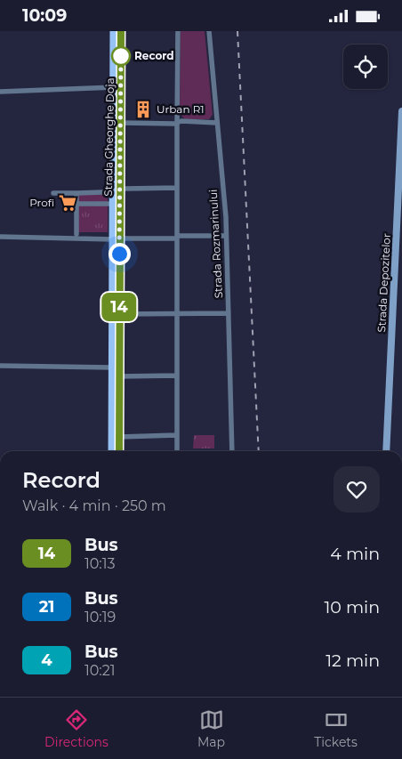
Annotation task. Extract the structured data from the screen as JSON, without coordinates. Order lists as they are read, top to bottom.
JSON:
{
  "streets": {
    "main road": ["Strada Gheorghe Doja"],
    "street": ["Strada Rozmarinului", "Strada Depozitelor"]
  },
  "places": {
    "other": ["Record"],
    "building": ["Urban R1"],
    "supermarket": ["Profi"]
  },
  "lines": ["bus line 14"],
  "page": {
    "status": "10:09",
    "on_map": "14",
    "heading": ["Record", "Walk · 4 min · 250 m"],
    "list": [
      {
        "mark": "14",
        "name": "Bus",
        "note": "10:13",
        "value": "4 min"
      },
      {
        "mark": "21",
        "name": "Bus",
        "note": "10:19",
        "value": "10 min"
      },
      {
        "mark": "4",
        "name": "Bus",
        "note": "10:21",
        "value": "12 min"
      }
    ],
    "tabs": ["Directions", "Map", "Tickets"]
  }
}
